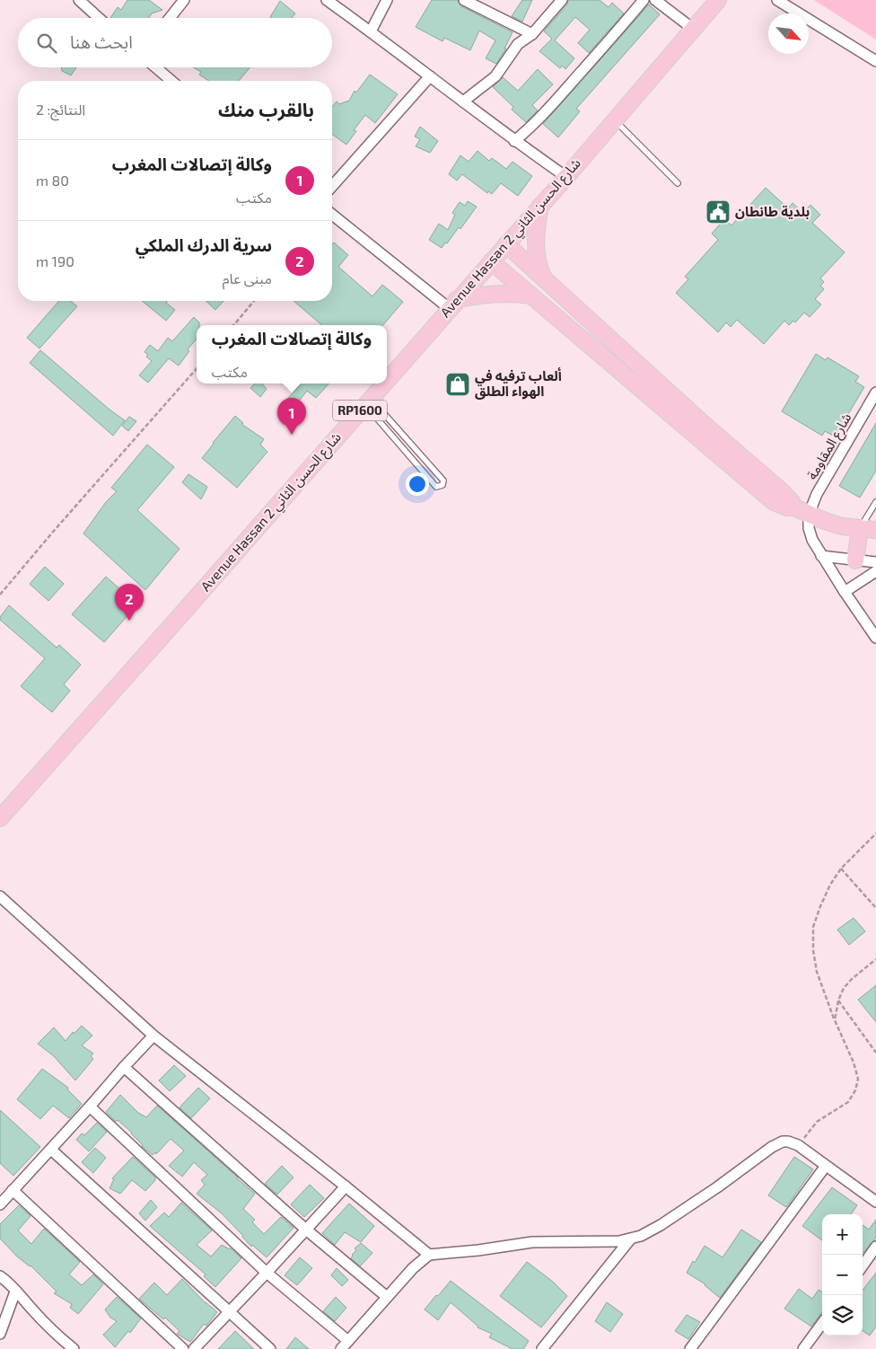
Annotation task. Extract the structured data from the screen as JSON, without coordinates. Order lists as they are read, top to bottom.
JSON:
{
  "streets": {
    "main road": ["Avenue Hassan 2 شارع الحسن الثاني", "RP1600"],
    "street": ["شارع المقاومة"]
  },
  "places": {
    "public building": ["بلدية طانطان"],
    "shop": ["ألعاب ترفيه في الهواء الطلق"]
  },
  "north": "bottom right",
  "page": {
    "search": "ابحث هنا",
    "heading": ["بالقرب منك", "النتائج: 2"],
    "list": [
      {
        "mark": "1",
        "name": "وكالة إتصالات المغرب",
        "note": "مكتب",
        "value": "80 m"
      },
      {
        "mark": "2",
        "name": "سرية الدرك الملكي",
        "note": "مبنى عام",
        "value": "190 m"
      }
    ],
    "popup": ["وكالة إتصالات المغرب", "مكتب"],
    "pins": ["1", "2"],
    "map_buttons": ["+", "−"]
  }
}
